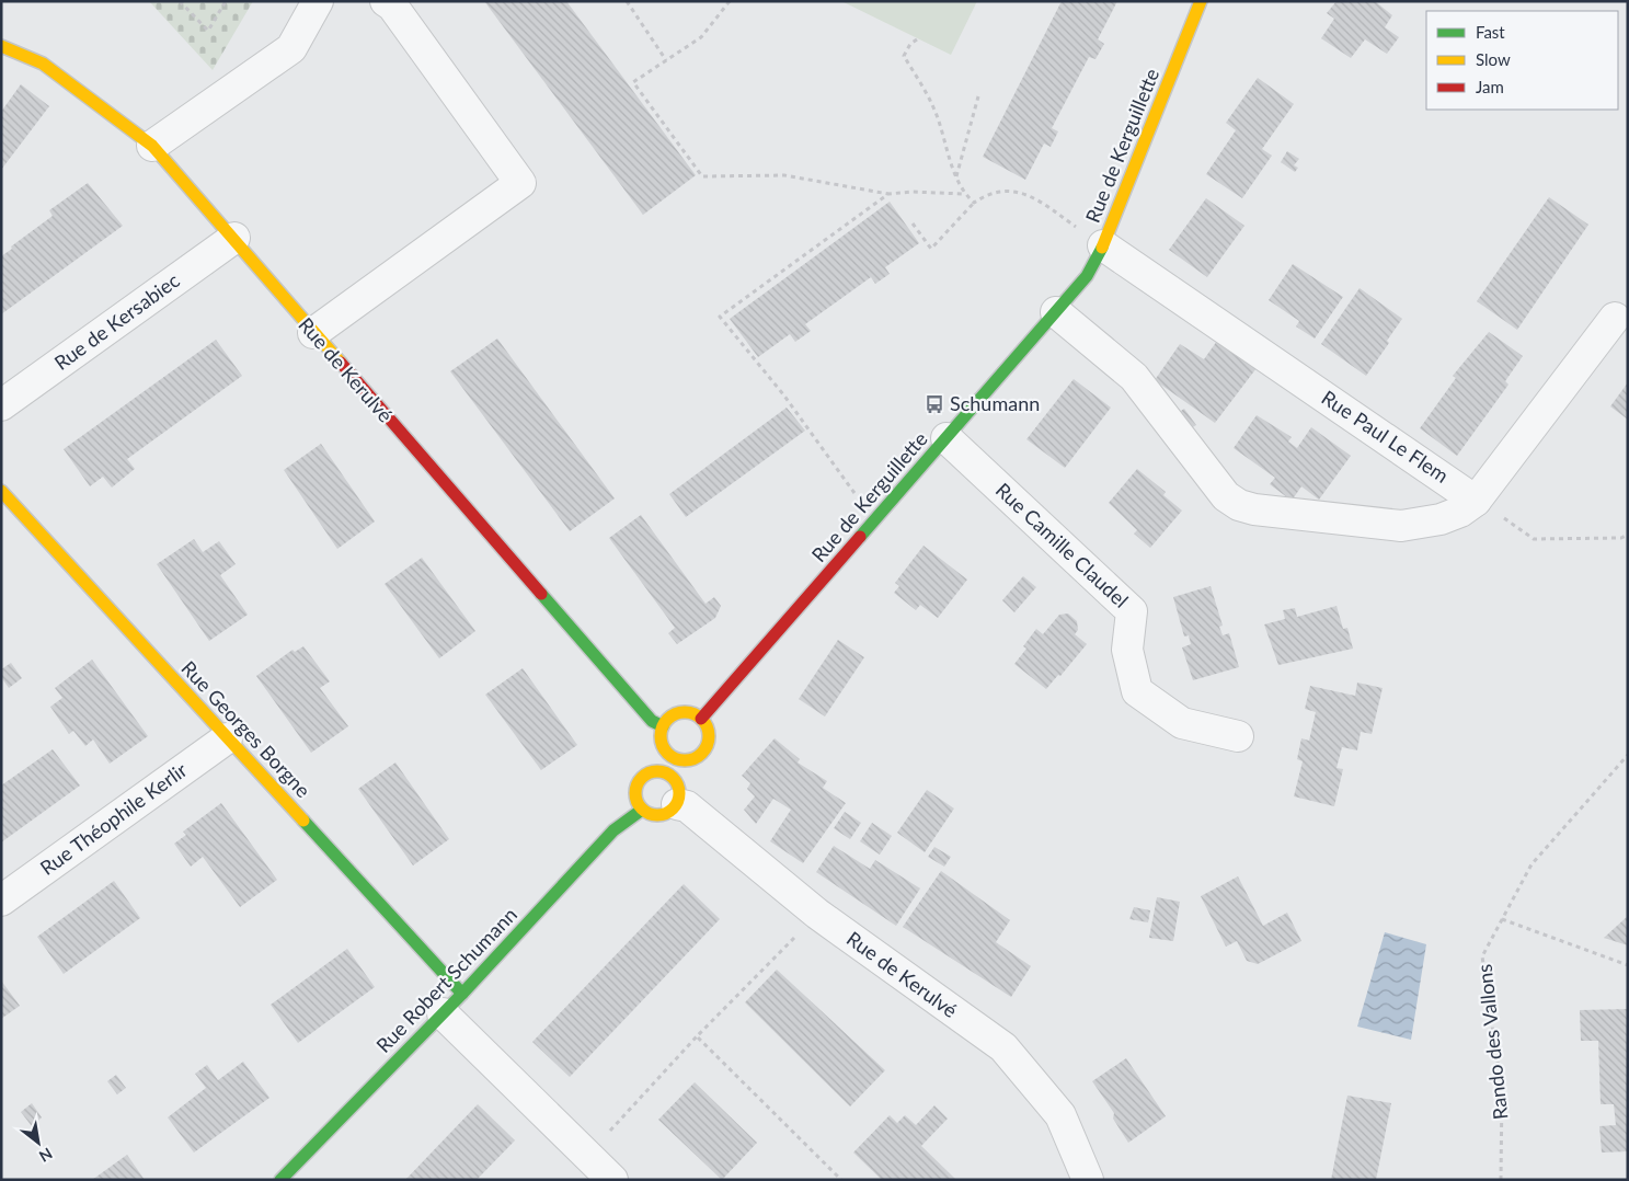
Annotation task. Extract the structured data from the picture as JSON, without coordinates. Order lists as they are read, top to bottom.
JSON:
{
  "streets": {
    "street": [
      "Rue de Kerguillette",
      "Rue de Kersabiec",
      "Rue de Kerulvé",
      "Rue Paul Le Flem",
      "Rue Camille Claudel",
      "Rue Georges Borgne",
      "Rue Théophile Kerlir",
      "Rue Robert Schumann"
    ],
    "path": ["Rando des Vallons"]
  },
  "crossings": [
    ["Rue de Kerguillette", "Rue de Kerulvé"],
    ["Rue de Kerguillette", "Rue Paul Le Flem"],
    ["Rue de Kerguillette", "Rue Camille Claudel"],
    ["Rue de Kersabiec", "Rue de Kerulvé"],
    ["Rue de Kerulvé", "Rue Robert Schumann"],
    ["Rue Georges Borgne", "Rue Théophile Kerlir"],
    ["Rue Georges Borgne", "Rue Robert Schumann"]
  ],
  "places": {
    "bus stop": ["Schumann"]
  },
  "legend": ["Fast", "Slow", "Jam"],
  "north": "bottom right"
}
